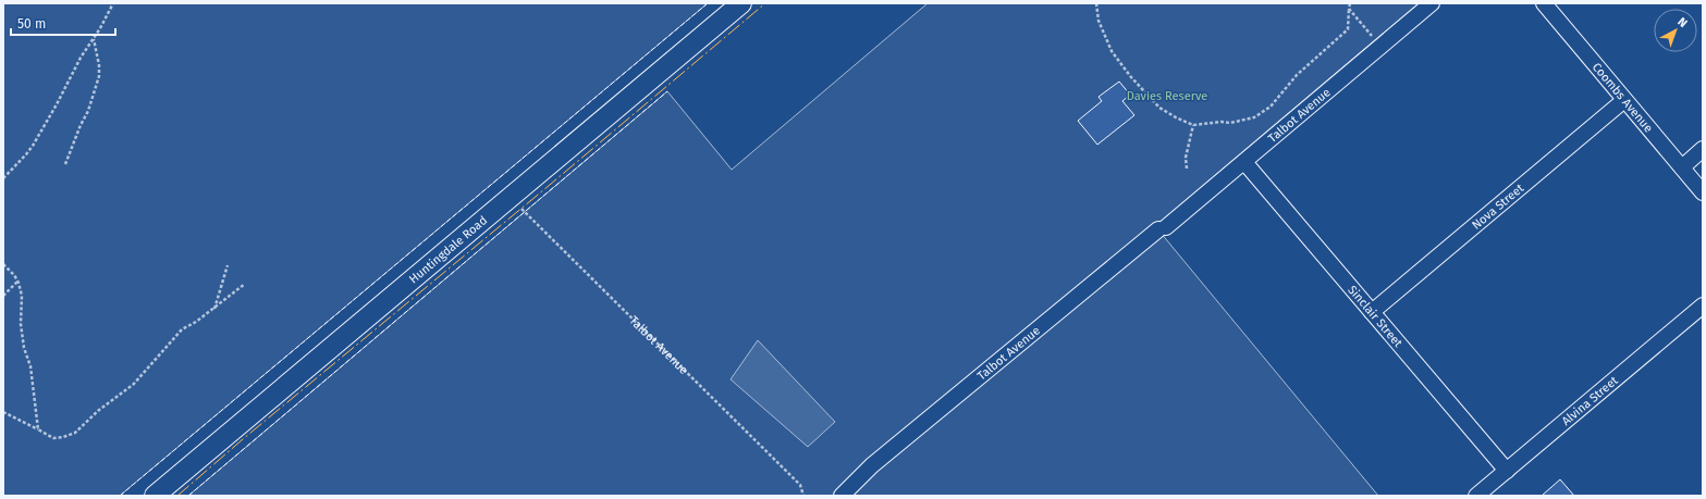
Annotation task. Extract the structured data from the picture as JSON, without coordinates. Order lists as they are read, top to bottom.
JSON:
{
  "streets": {
    "main road": ["Huntingdale Road"],
    "street": [
      "Coombs Avenue",
      "Talbot Avenue",
      "Nova Street",
      "Sinclair Street",
      "Alvina Street"
    ]
  },
  "crossings": [
    ["Coombs Avenue", "Nova Street"],
    ["Talbot Avenue", "Huntingdale Road"],
    ["Talbot Avenue", "Sinclair Street"],
    ["Nova Street", "Sinclair Street"],
    ["Sinclair Street", "Alvina Street"]
  ],
  "parks": ["Davies Reserve"],
  "scale_bar": "50 m",
  "north": "top right"
}
